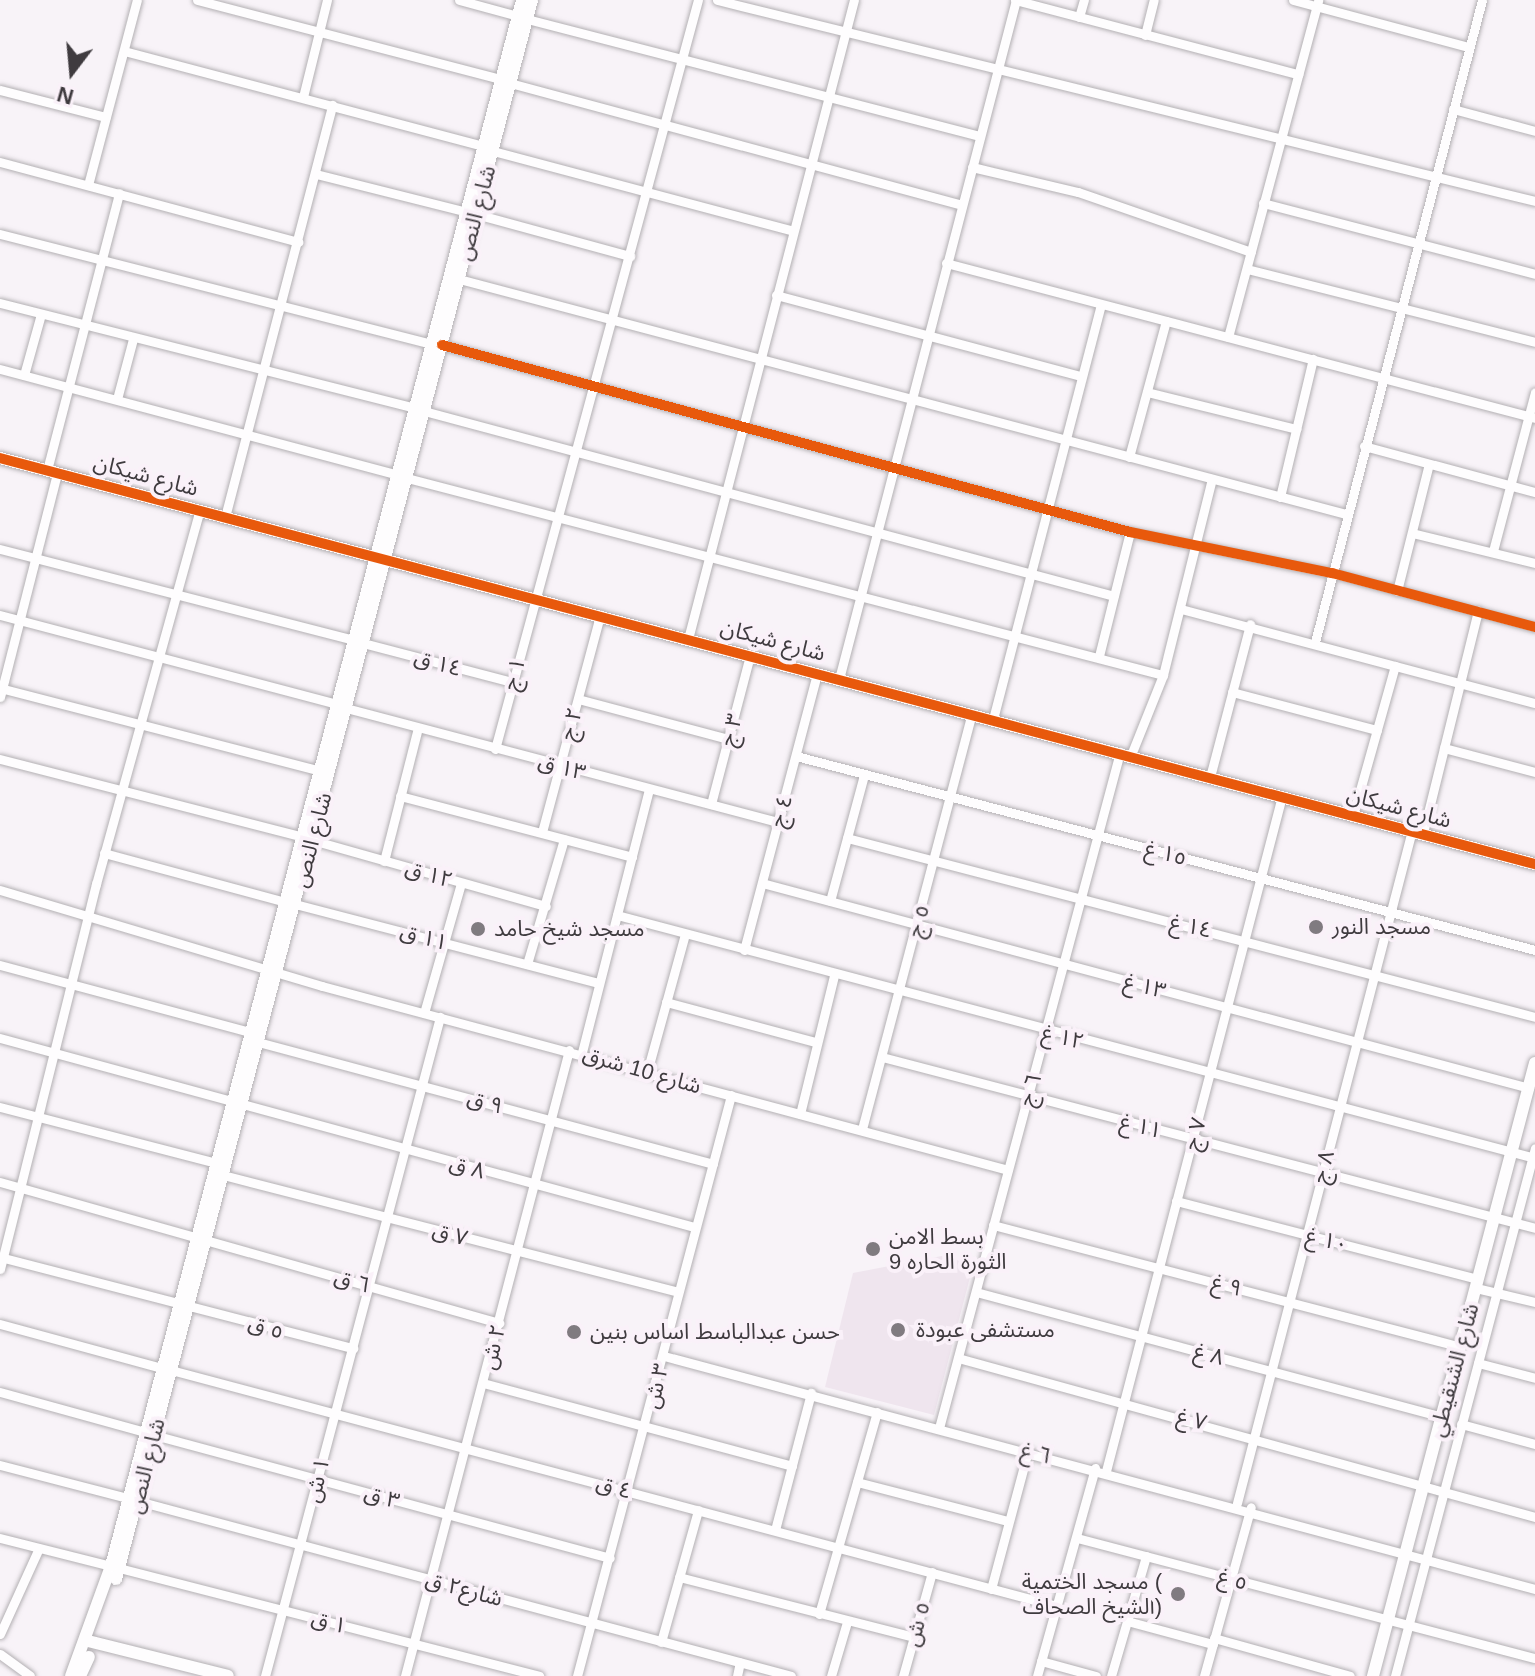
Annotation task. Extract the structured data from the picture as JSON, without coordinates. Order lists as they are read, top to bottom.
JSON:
{
  "streets": {
    "street": [
      "شارع النص",
      "شارع شيكان",
      "١٤ ق",
      "١ ج",
      "٢ ج",
      "٣ ج",
      "١٣ ق",
      "٤ ج",
      "١٥ غ",
      "١٢ ق",
      "٥ ج",
      "١٤ غ",
      "١١ ق",
      "١٣ غ",
      "١٢ غ",
      "شارع 10 شرق",
      "٦ ج",
      "٩ ق",
      "١١ غ",
      "٧ ج",
      "٨ ق",
      "٨ ج",
      "٧ ق",
      "١٠ غ",
      "٦ ق",
      "٩ غ",
      "٥ ق",
      "٢ ش",
      "٨ غ",
      "شارع الشنقيطي",
      "٣ ش",
      "٧ غ",
      "٦ غ",
      "١ ش",
      "٤ ق",
      "٣ ق",
      "٥ غ",
      "شارع٢ ق",
      "١ ق",
      "٥ ش"
    ]
  },
  "crossings": [
    ["شارع النص", "شارع شيكان"],
    ["شارع النص", "١٤ ق"],
    ["شارع النص", "١٣ ق"],
    ["شارع النص", "١٢ ق"],
    ["شارع النص", "١١ ق"],
    ["شارع النص", "شارع 10 شرق"],
    ["شارع النص", "٩ ق"],
    ["شارع النص", "٨ ق"],
    ["شارع النص", "٧ ق"],
    ["شارع النص", "٦ ق"],
    ["شارع النص", "٥ ق"],
    ["شارع النص", "٤ ق"],
    ["شارع النص", "٣ ق"],
    ["شارع النص", "شارع٢ ق"],
    ["شارع النص", "١ ق"],
    ["شارع شيكان", "١ ج"],
    ["شارع شيكان", "٢ ج"],
    ["شارع شيكان", "٣ ج"],
    ["شارع شيكان", "٤ ج"],
    ["شارع شيكان", "٥ ج"],
    ["شارع شيكان", "٦ ج"],
    ["شارع شيكان", "٧ ج"],
    ["شارع شيكان", "٨ ج"],
    ["١٤ ق", "١ ج"],
    ["١ ج", "١٣ ق"],
    ["٢ ج", "١٣ ق"],
    ["٣ ج", "١٣ ق"],
    ["١٣ ق", "٤ ج"],
    ["٤ ج", "١٥ غ"],
    ["٤ ج", "١٣ غ"],
    ["٤ ج", "١٢ غ"],
    ["١٥ غ", "٥ ج"],
    ["١٥ غ", "٦ ج"],
    ["١٥ غ", "٧ ج"],
    ["١٥ غ", "٨ ج"],
    ["٥ ج", "١٤ غ"],
    ["٥ ج", "١٣ غ"],
    ["٥ ج", "١٢ غ"],
    ["٥ ج", "شارع 10 شرق"],
    ["٥ ج", "١١ غ"],
    ["١٤ غ", "٦ ج"],
    ["١٤ غ", "٧ ج"],
    ["١٤ غ", "٨ ج"],
    ["١٣ غ", "٦ ج"],
    ["١٣ غ", "٧ ج"],
    ["١٣ غ", "٨ ج"],
    ["١٣ غ", "شارع الشنقيطي"],
    ["١٢ غ", "٦ ج"],
    ["١٢ غ", "٧ ج"],
    ["١٢ غ", "٨ ج"],
    ["١٢ غ", "شارع الشنقيطي"],
    ["شارع 10 شرق", "٦ ج"],
    ["شارع 10 شرق", "٢ ش"],
    ["شارع 10 شرق", "٣ ش"],
    ["شارع 10 شرق", "١ ش"],
    ["٦ ج", "١١ غ"],
    ["٦ ج", "٩ غ"],
    ["٦ ج", "٨ غ"],
    ["٦ ج", "٧ غ"],
    ["٦ ج", "٦ غ"],
    ["٩ ق", "٢ ش"],
    ["٩ ق", "٣ ش"],
    ["٩ ق", "١ ش"],
    ["١١ غ", "٧ ج"],
    ["١١ غ", "٨ ج"],
    ["١١ غ", "شارع الشنقيطي"],
    ["٧ ج", "١٠ غ"],
    ["٧ ج", "٩ غ"],
    ["٧ ج", "٨ غ"],
    ["٧ ج", "٧ غ"],
    ["٧ ج", "٦ غ"],
    ["٨ ق", "٢ ش"],
    ["٨ ق", "٣ ش"],
    ["٨ ق", "١ ش"],
    ["٨ ج", "١٠ غ"],
    ["٨ ج", "٩ غ"],
    ["٨ ج", "٨ غ"],
    ["٨ ج", "٧ غ"],
    ["٨ ج", "٦ غ"],
    ["٧ ق", "٢ ش"],
    ["٧ ق", "٣ ش"],
    ["٧ ق", "١ ش"],
    ["١٠ غ", "شارع الشنقيطي"],
    ["٦ ق", "٢ ش"],
    ["٦ ق", "١ ش"],
    ["٩ غ", "شارع الشنقيطي"],
    ["٥ ق", "١ ش"],
    ["٢ ش", "٤ ق"],
    ["٢ ش", "٣ ق"],
    ["٢ ش", "شارع٢ ق"],
    ["٢ ش", "١ ق"],
    ["٨ غ", "شارع الشنقيطي"],
    ["شارع الشنقيطي", "٧ غ"],
    ["شارع الشنقيطي", "٦ غ"],
    ["شارع الشنقيطي", "٥ غ"],
    ["٣ ش", "٦ غ"],
    ["٣ ش", "٤ ق"],
    ["٣ ش", "٣ ق"],
    ["٣ ش", "شارع٢ ق"],
    ["١ ش", "٤ ق"],
    ["١ ش", "٣ ق"],
    ["١ ش", "شارع٢ ق"],
    ["١ ش", "١ ق"],
    ["٤ ق", "٥ ش"]
  ],
  "places": [
    "مسجد النور",
    "مسجد شيخ حامد",
    "بسط الامن الثورة الحاره 9",
    "مستشفى عبودة",
    "حسن عبدالباسط اساس بنين",
    "مسجد الختمية ( الشيخ الصحاف)"
  ],
  "north": "bottom"
}
